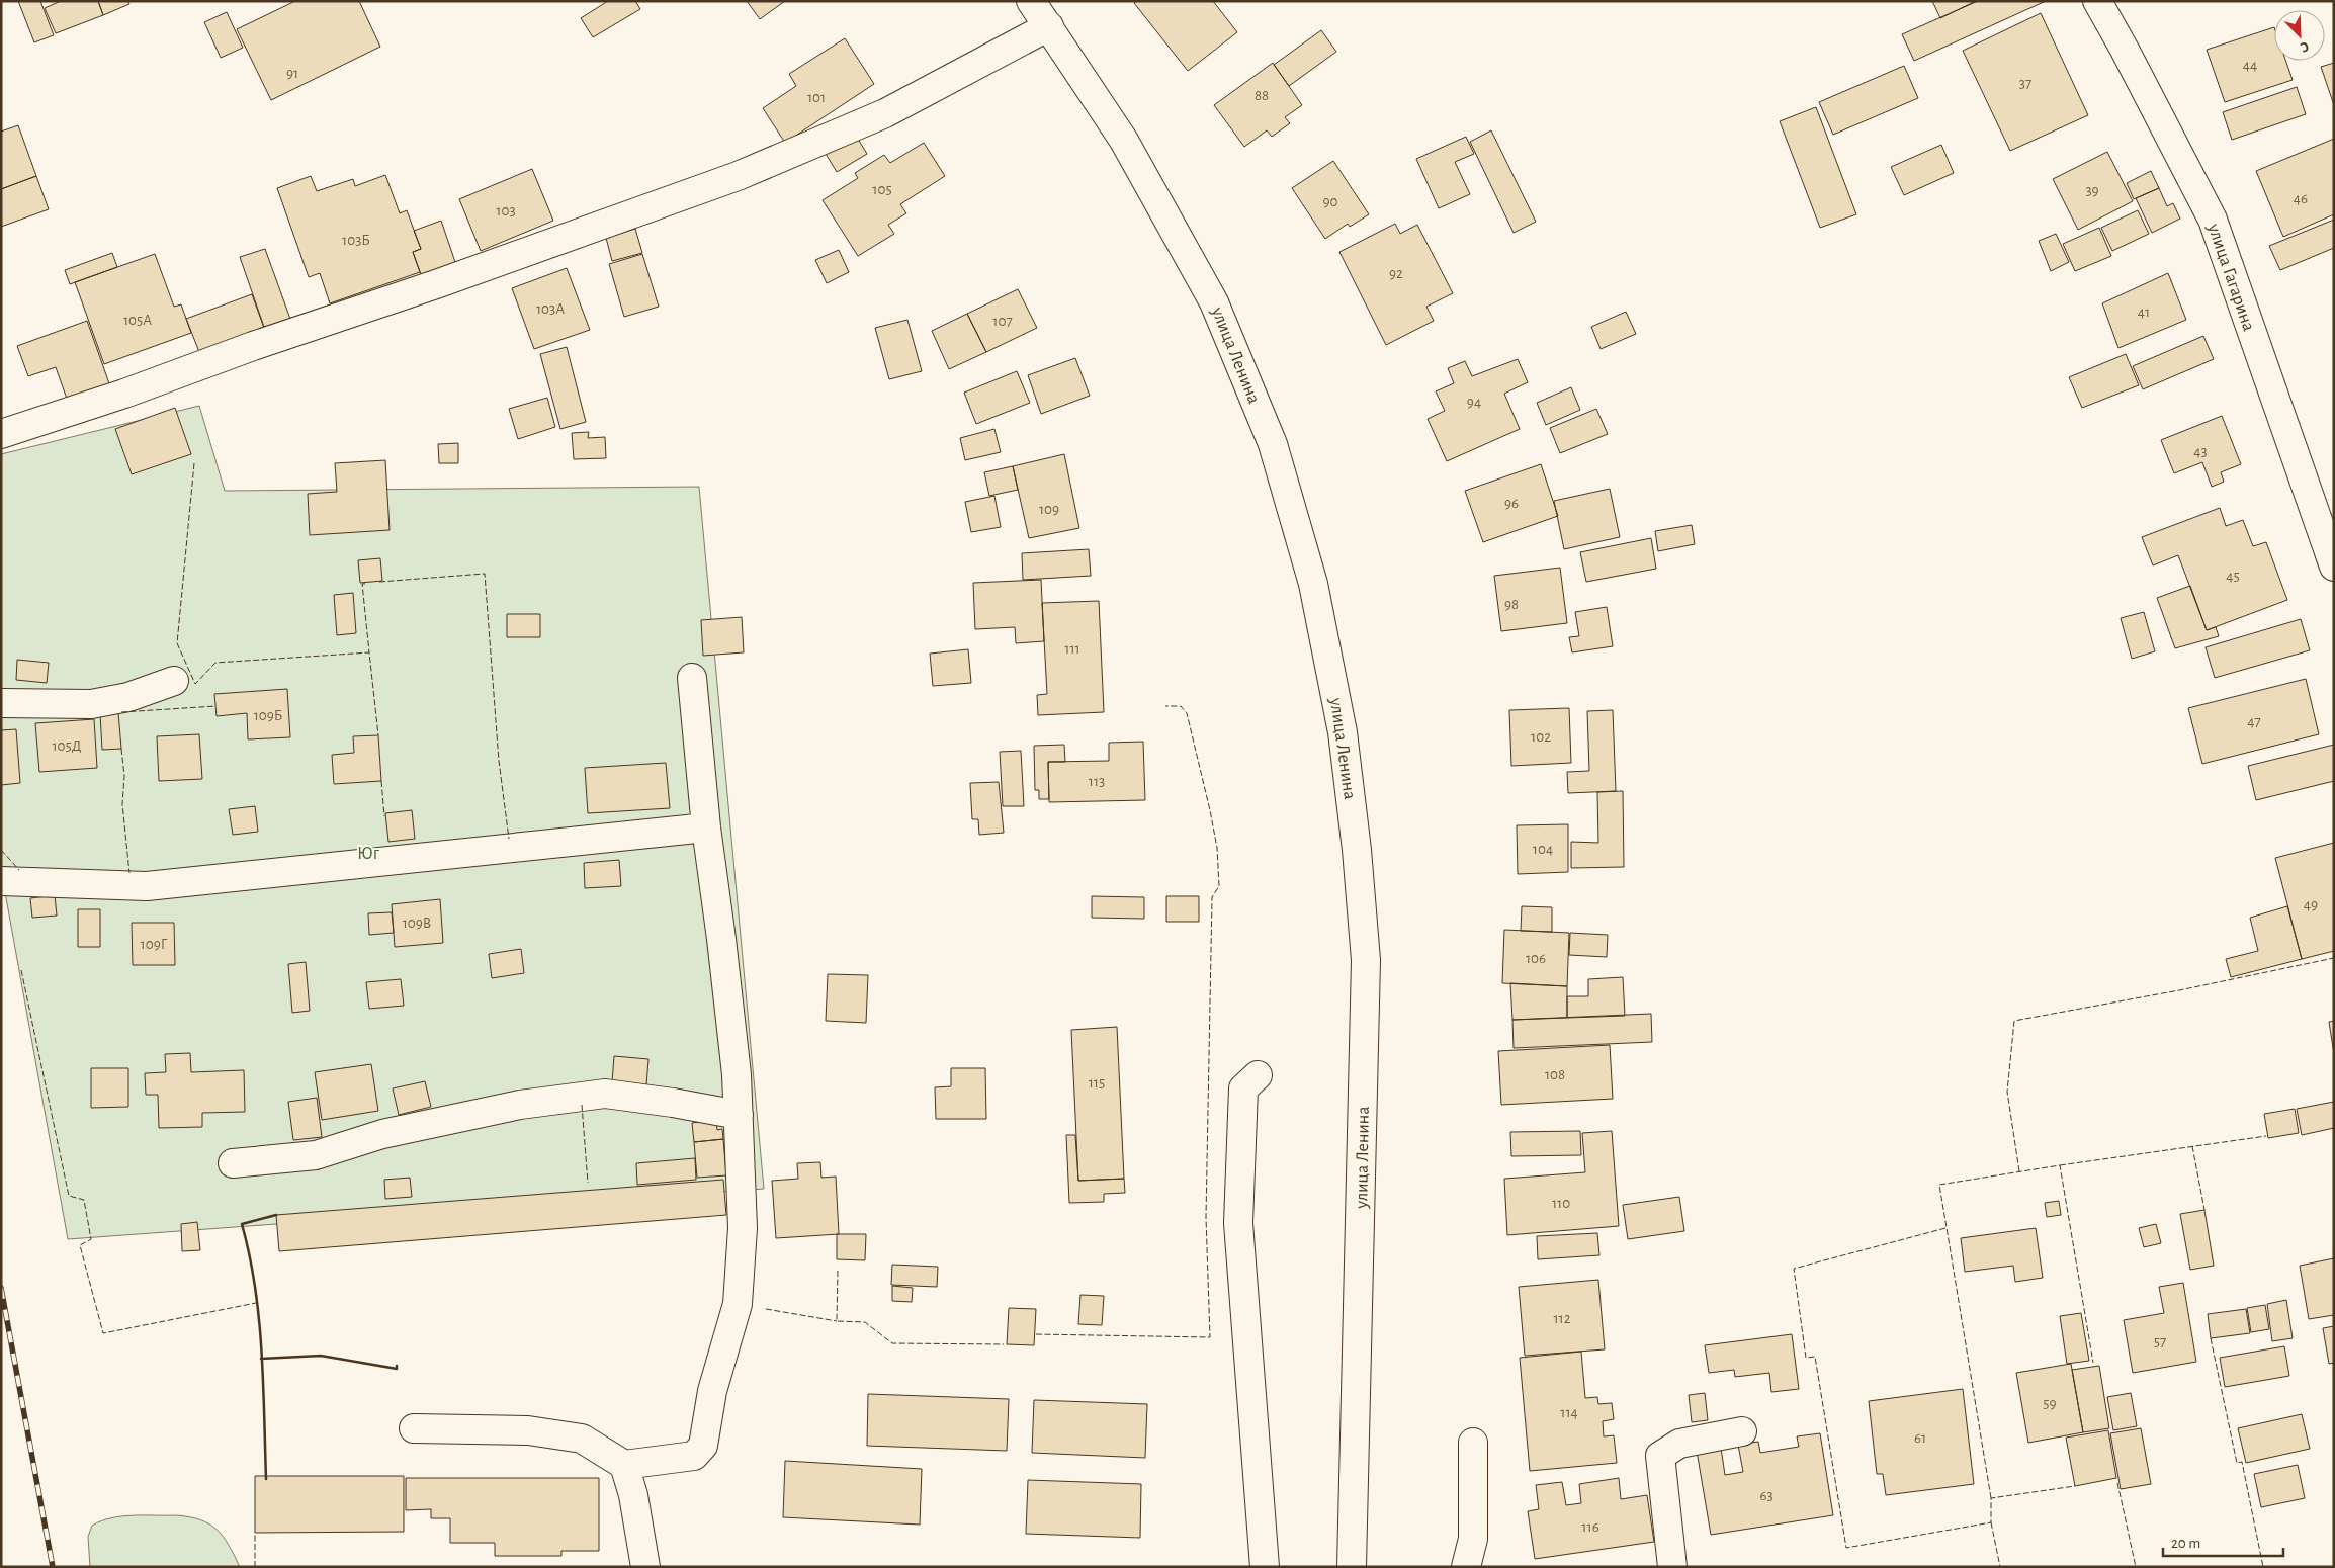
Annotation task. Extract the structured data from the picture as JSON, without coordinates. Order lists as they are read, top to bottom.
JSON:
{
  "streets": {
    "street": ["улица Гагарина", "улица Ленина"]
  },
  "parks": ["Юг"],
  "house_numbers": [
    "44",
    "91",
    "37",
    "88",
    "101",
    "105",
    "39",
    "46",
    "90",
    "103",
    "103Б",
    "92",
    "103А",
    "41",
    "105А",
    "107",
    "94",
    "43",
    "96",
    "109",
    "45",
    "98",
    "111",
    "109Б",
    "47",
    "102",
    "105Д",
    "113",
    "104",
    "49",
    "109В",
    "109Г",
    "106",
    "108",
    "115",
    "110",
    "112",
    "57",
    "59",
    "114",
    "61",
    "63",
    "116"
  ],
  "scale_bar": "20 m",
  "north": "bottom right"
}
